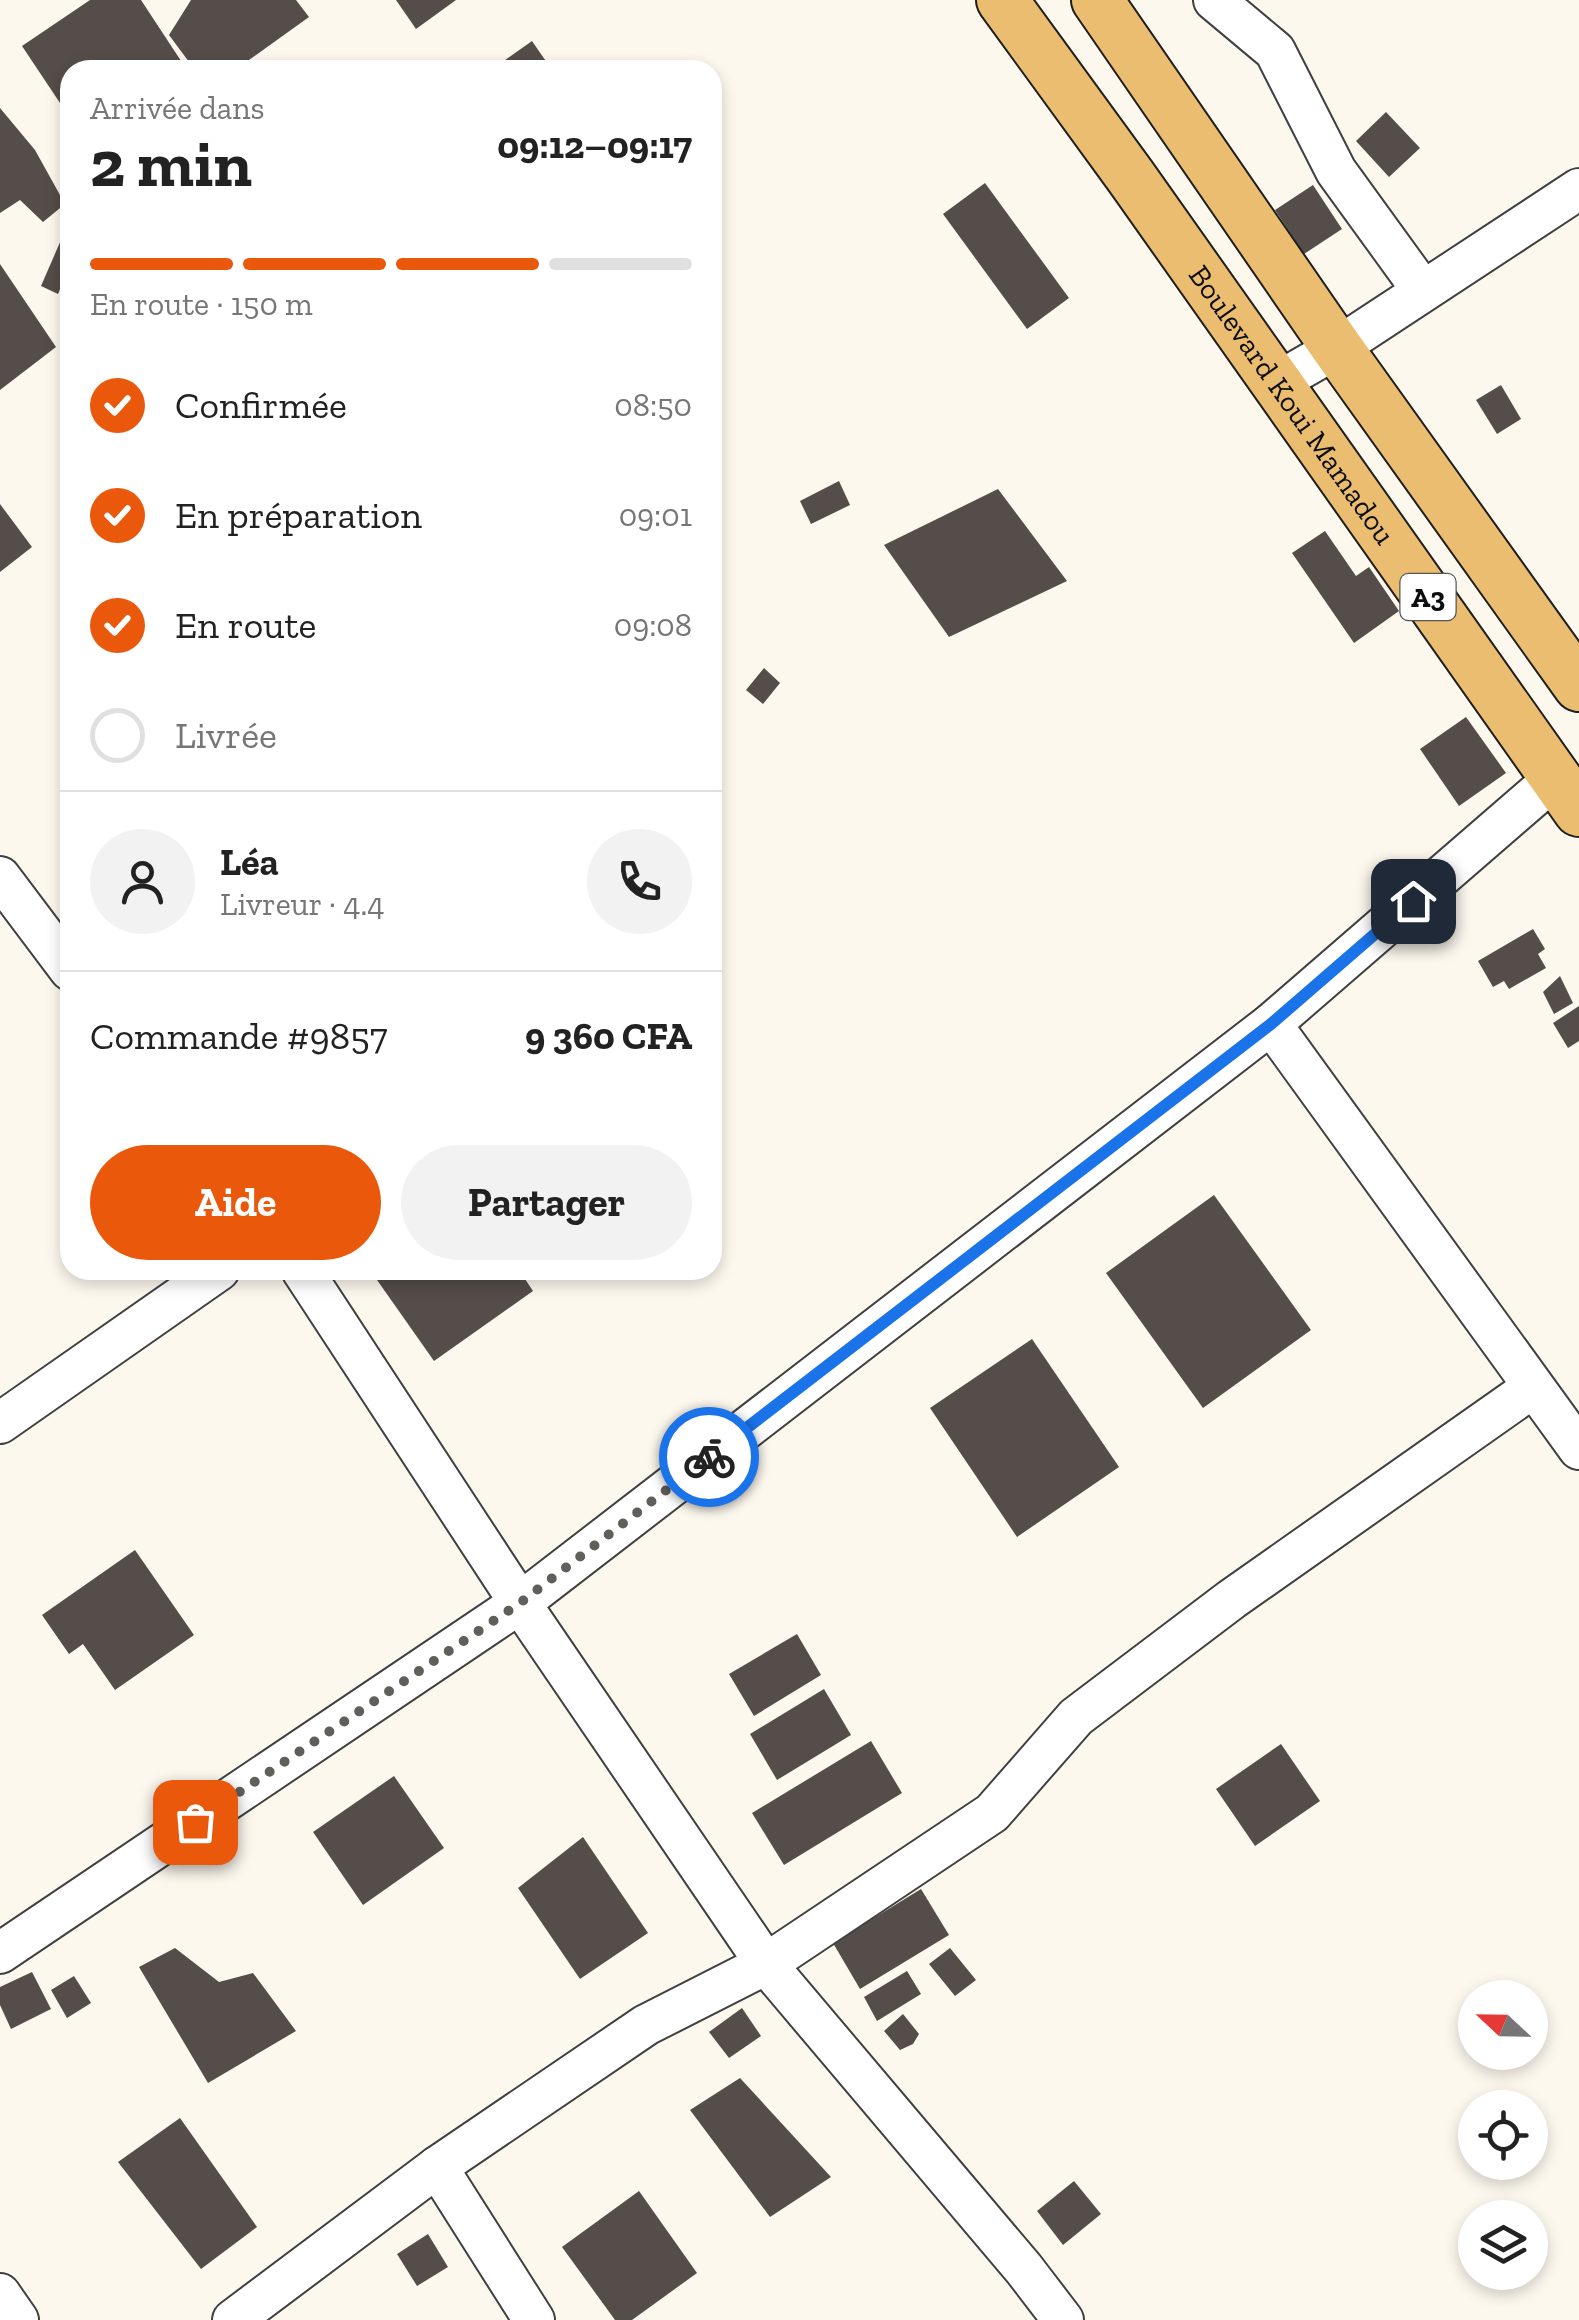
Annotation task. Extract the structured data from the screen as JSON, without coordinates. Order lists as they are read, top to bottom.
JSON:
{
  "streets": {
    "main road": ["Boulevard Koui Mamadou", "A3"]
  },
  "north": "left",
  "page": {
    "heading": ["2 min", "Arrivée dans", "09:12–09:17"],
    "panel": [
      "Léa",
      "Livreur · 4.4",
      "Commande #9857",
      "9 360 CFA"
    ],
    "bar": "En route · 150 m",
    "list": [
      ["Confirmée", "08:50"],
      ["En préparation", "09:01"],
      ["En route", "09:08"],
      "Livrée"
    ],
    "buttons": ["Aide", "Partager"]
  }
}
